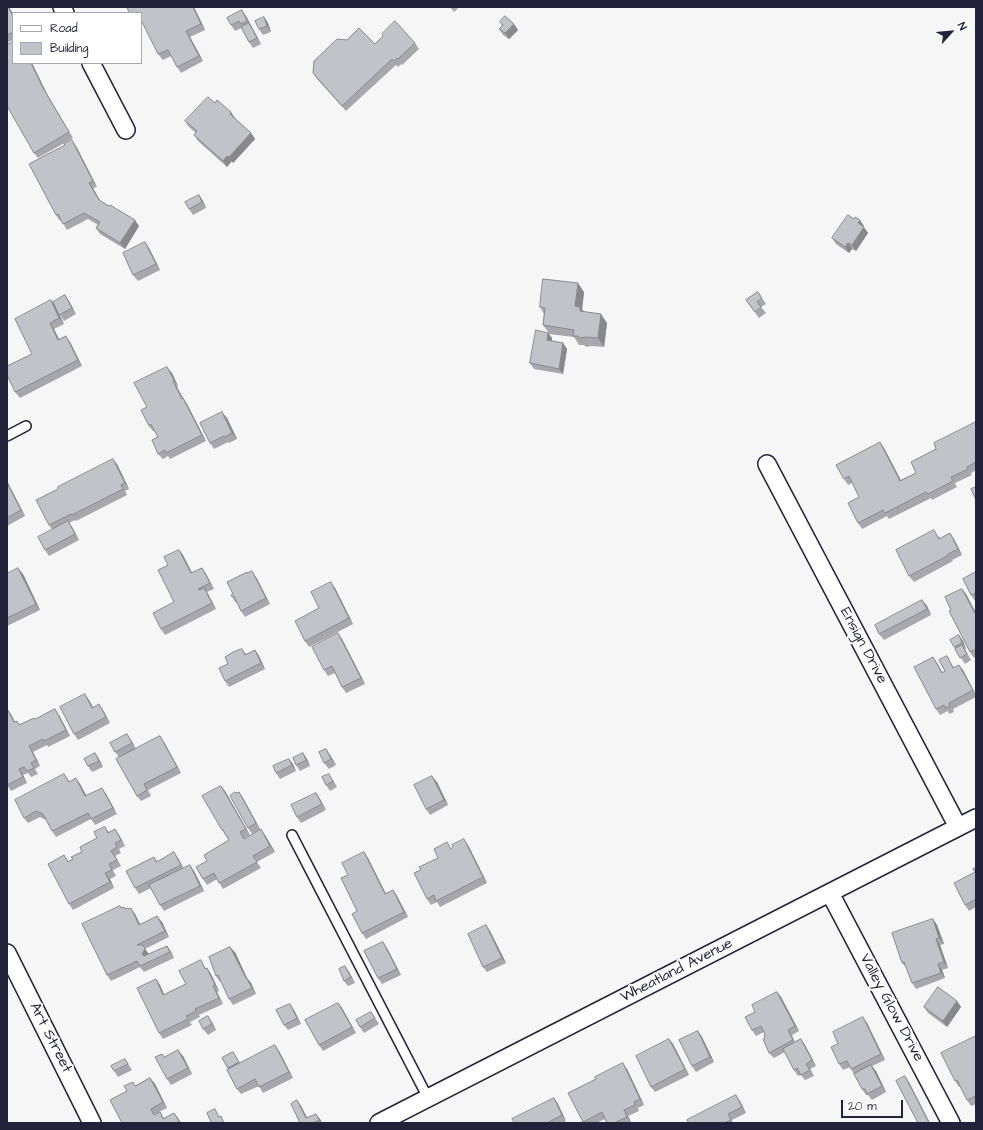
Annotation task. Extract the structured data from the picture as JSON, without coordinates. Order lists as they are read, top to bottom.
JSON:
{
  "streets": {
    "street": [
      "Ensign Drive",
      "Wheatland Avenue",
      "Valley Glow Drive",
      "Art Street"
    ]
  },
  "crossings": [
    ["Ensign Drive", "Wheatland Avenue"],
    ["Wheatland Avenue", "Valley Glow Drive"]
  ],
  "legend": ["Road", "Building"],
  "scale_bar": "20 m",
  "north": "top right"
}
